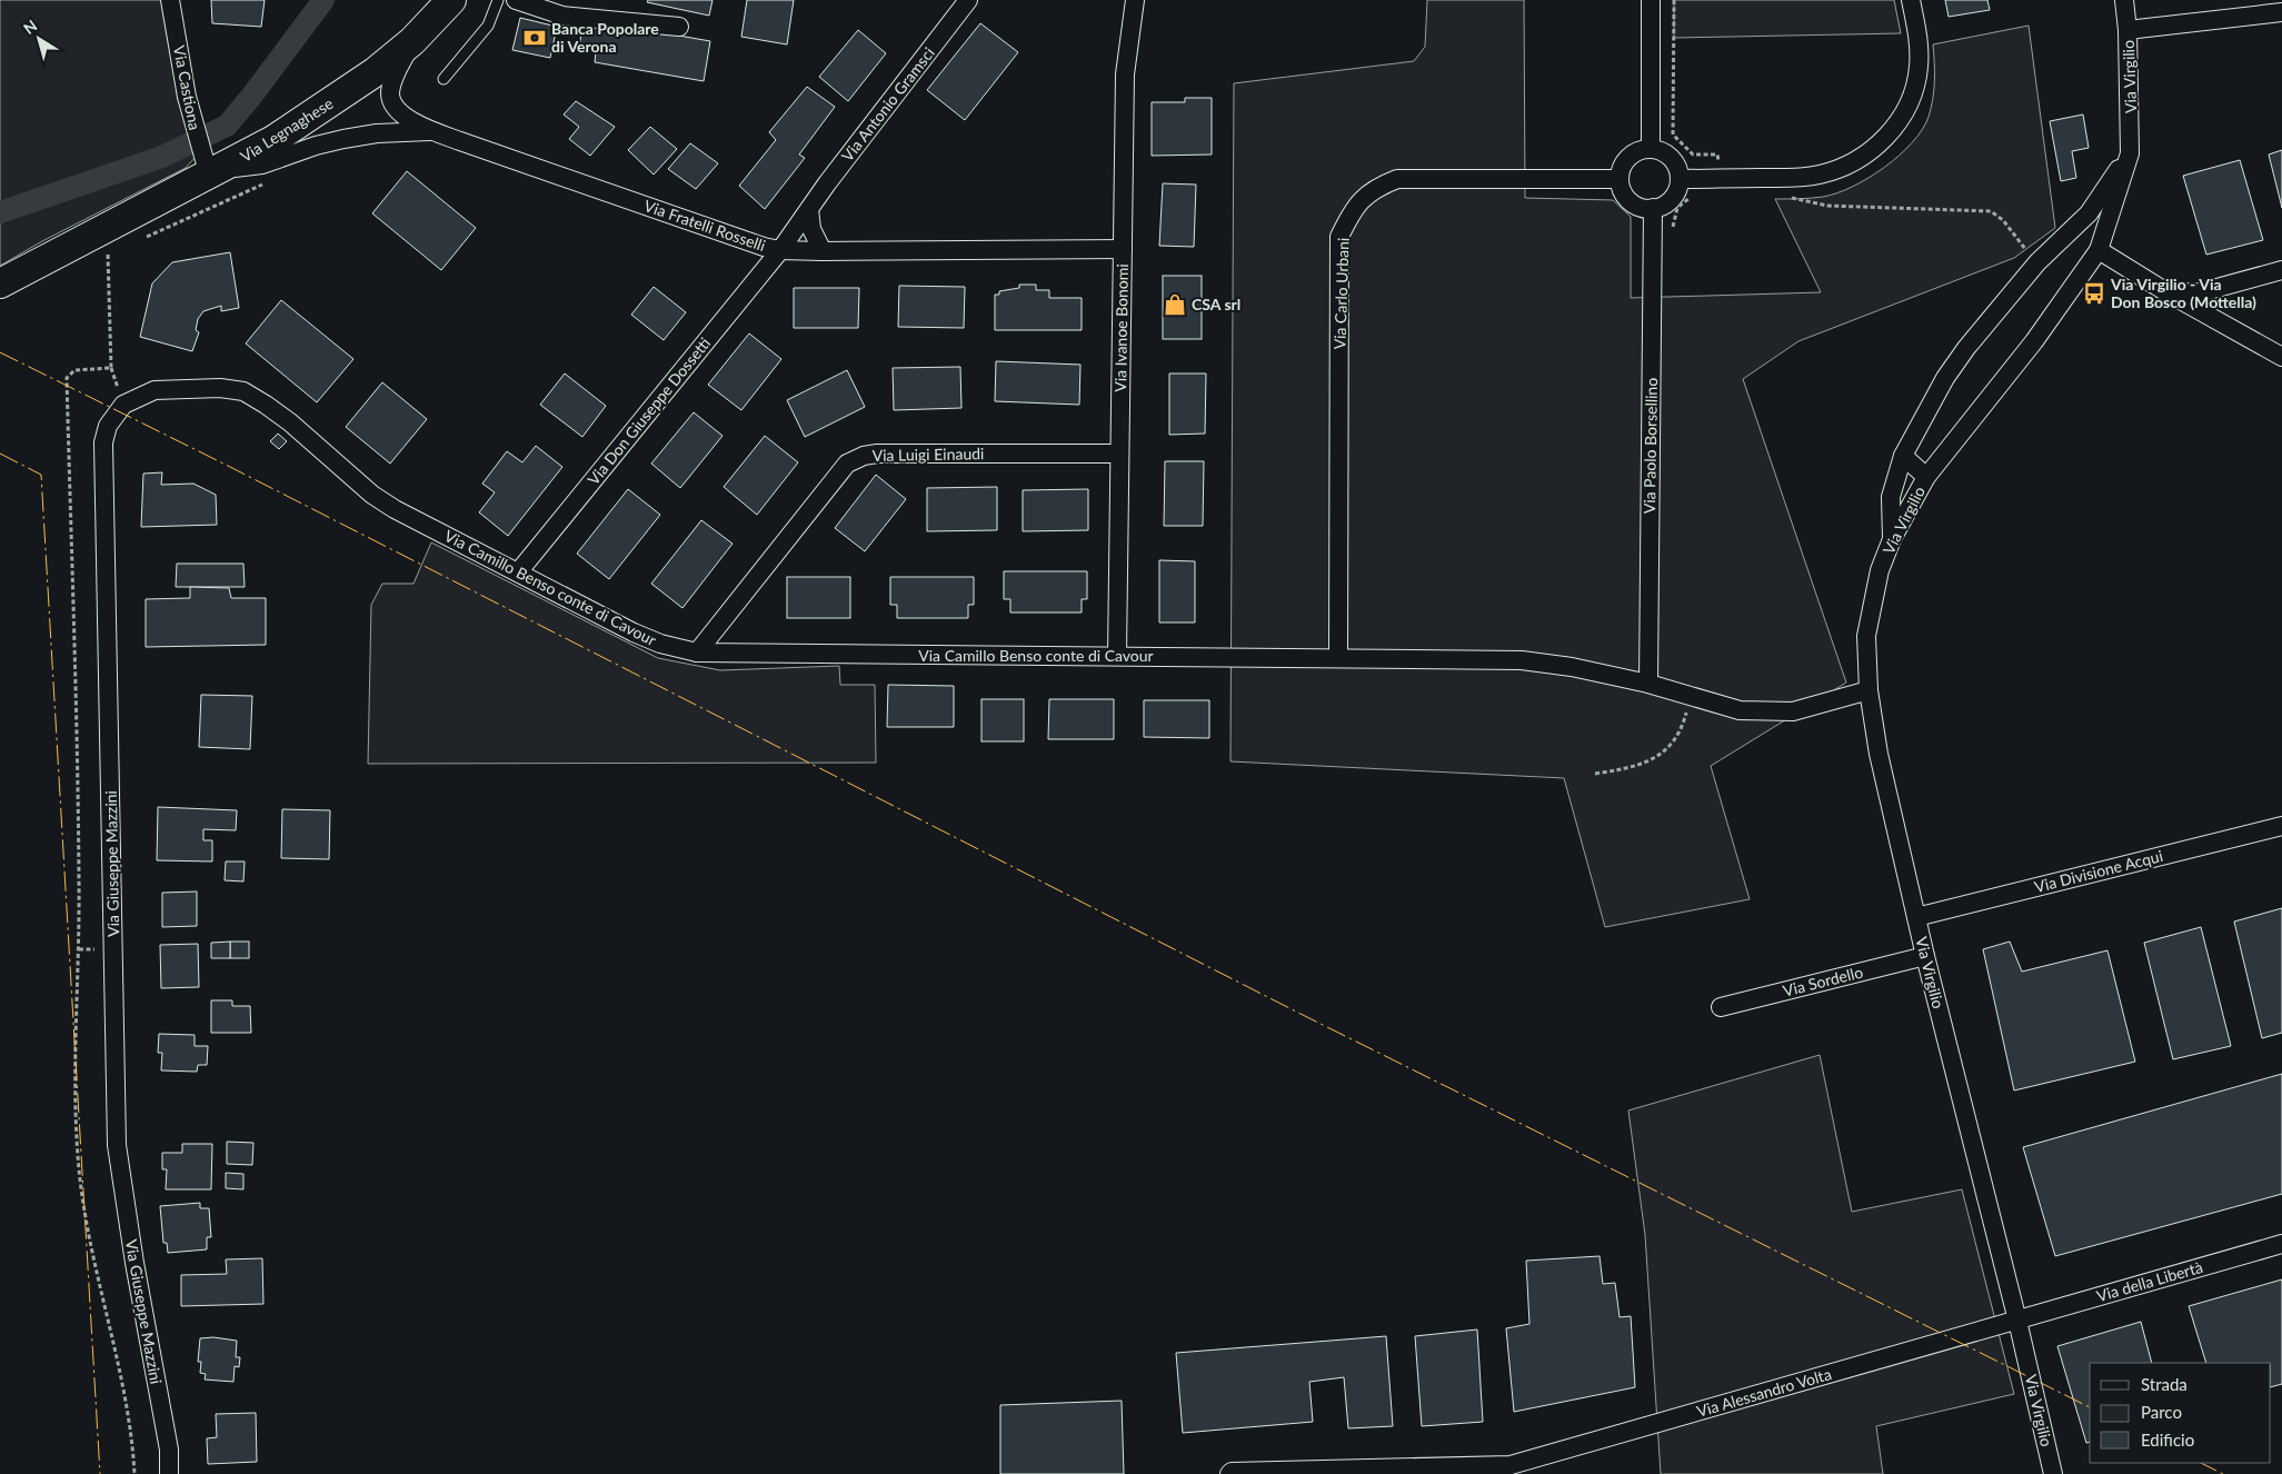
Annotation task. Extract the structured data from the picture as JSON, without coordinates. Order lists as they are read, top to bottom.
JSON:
{
  "streets": {
    "main road": ["Via Legnaghese"],
    "street": [
      "Via Virgilio",
      "Via Castiona",
      "Via Antonio Gramsci",
      "Via Fratelli Rosselli",
      "Via Carlo Urbani",
      "Via Ivanoe Bonomi",
      "Via Don Giuseppe Dossetti",
      "Via Paolo Borsellino",
      "Via Luigi Einaudi",
      "Via Camillo Benso conte di Cavour",
      "Via Giuseppe Mazzini",
      "Via Divisione Acqui",
      "Via Sordello",
      "Via della Libertà",
      "Via Alessandro Volta"
    ]
  },
  "crossings": [
    ["Via Virgilio", "Via Camillo Benso conte di Cavour"],
    ["Via Virgilio", "Via Divisione Acqui"],
    ["Via Virgilio", "Via Sordello"],
    ["Via Virgilio", "Via della Libertà"],
    ["Via Virgilio", "Via Alessandro Volta"],
    ["Via Castiona", "Via Legnaghese"],
    ["Via Castiona", "Via Fratelli Rosselli"],
    ["Via Antonio Gramsci", "Via Fratelli Rosselli"],
    ["Via Antonio Gramsci", "Via Don Giuseppe Dossetti"],
    ["Via Legnaghese", "Via Fratelli Rosselli"],
    ["Via Fratelli Rosselli", "Via Ivanoe Bonomi"],
    ["Via Fratelli Rosselli", "Via Don Giuseppe Dossetti"],
    ["Via Carlo Urbani", "Via Paolo Borsellino"],
    ["Via Carlo Urbani", "Via Camillo Benso conte di Cavour"],
    ["Via Ivanoe Bonomi", "Via Luigi Einaudi"],
    ["Via Ivanoe Bonomi", "Via Camillo Benso conte di Cavour"],
    ["Via Don Giuseppe Dossetti", "Via Camillo Benso conte di Cavour"],
    ["Via Paolo Borsellino", "Via Camillo Benso conte di Cavour"],
    ["Via Luigi Einaudi", "Via Camillo Benso conte di Cavour"],
    ["Via Camillo Benso conte di Cavour", "Via Giuseppe Mazzini"],
    ["Via della Libertà", "Via Alessandro Volta"]
  ],
  "places": {
    "bank": ["Banca Popolare di Verona"],
    "bus stop": ["Via Virgilio - Via Don Bosco (Mottella)"],
    "shop": ["CSA srl"]
  },
  "legend": ["Strada", "Parco", "Edificio"],
  "north": "top left"
}
